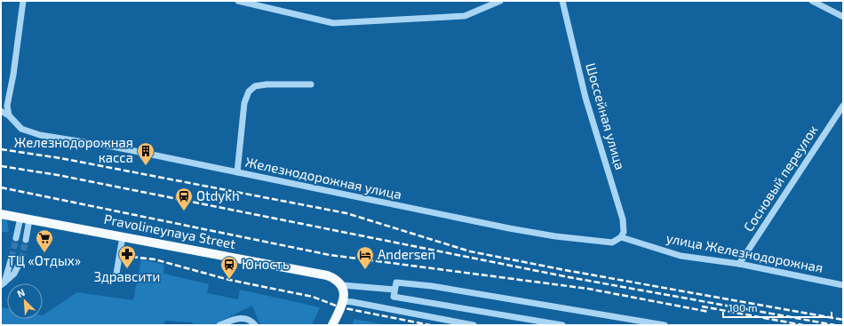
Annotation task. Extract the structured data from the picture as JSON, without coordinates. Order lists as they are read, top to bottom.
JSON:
{
  "streets": {
    "main road": ["Pravolineynaya Street"],
    "street": [
      "Шоссейная улица",
      "Железнодорожная улица",
      "Сосновый переулок",
      "улица Железнодорожная"
    ]
  },
  "crossings": [
    ["Шоссейная улица", "Железнодорожная улица"],
    ["Шоссейная улица", "улица Железнодорожная"],
    ["Железнодорожная улица", "улица Железнодорожная"],
    ["Сосновый переулок", "улица Железнодорожная"]
  ],
  "places": {
    "building": ["Железнодорожная касса"],
    "station": ["Otdykh", "Юность"],
    "supermarket": ["ТЦ «Отдых»"],
    "pharmacy": ["Здравсити"],
    "hotel": ["Andersen"]
  },
  "scale_bar": "100 m",
  "north": "top left"
}
